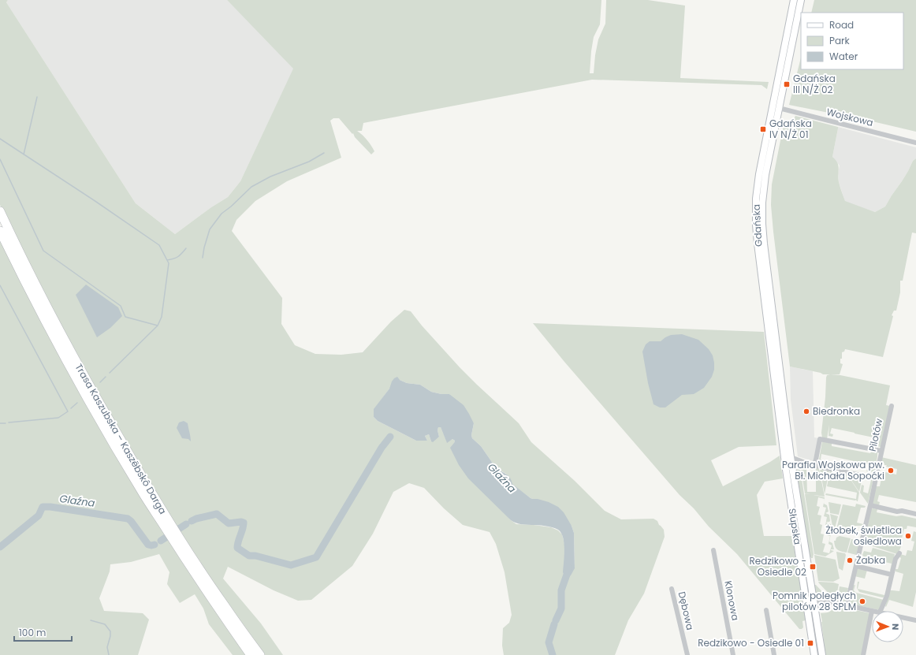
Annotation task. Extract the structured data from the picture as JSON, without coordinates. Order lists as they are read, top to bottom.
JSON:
{
  "streets": {
    "highway": ["Trasa Kaszubska – Kaszëbskô Darga"],
    "main road": ["Gdańska", "Słupska"],
    "street": [
      "Wojskowa",
      "Pilotów",
      "Klonowa",
      "Dębowa"
    ]
  },
  "crossings": [
    ["Wojskowa", "Gdańska"],
    ["Gdańska", "Słupska"]
  ],
  "water": ["Glaźna"],
  "places": {
    "transit": [
      "Gdańska III N/Ż 02",
      "Gdańska IV N/Ż 01",
      "Redzikowo - Osiedle 02",
      "Redzikowo - Osiedle 01"
    ],
    "other": [
      "Biedronka",
      "Parafia Wojskowa pw. Bł. Michała Sopoćki",
      "Żłobek, świetlica osiedlowa",
      "Żabka",
      "Pomnik poległych pilotów 28 SPLM"
    ]
  },
  "legend": ["Road", "Park", "Water"],
  "scale_bar": "100 m",
  "north": "right"
}
